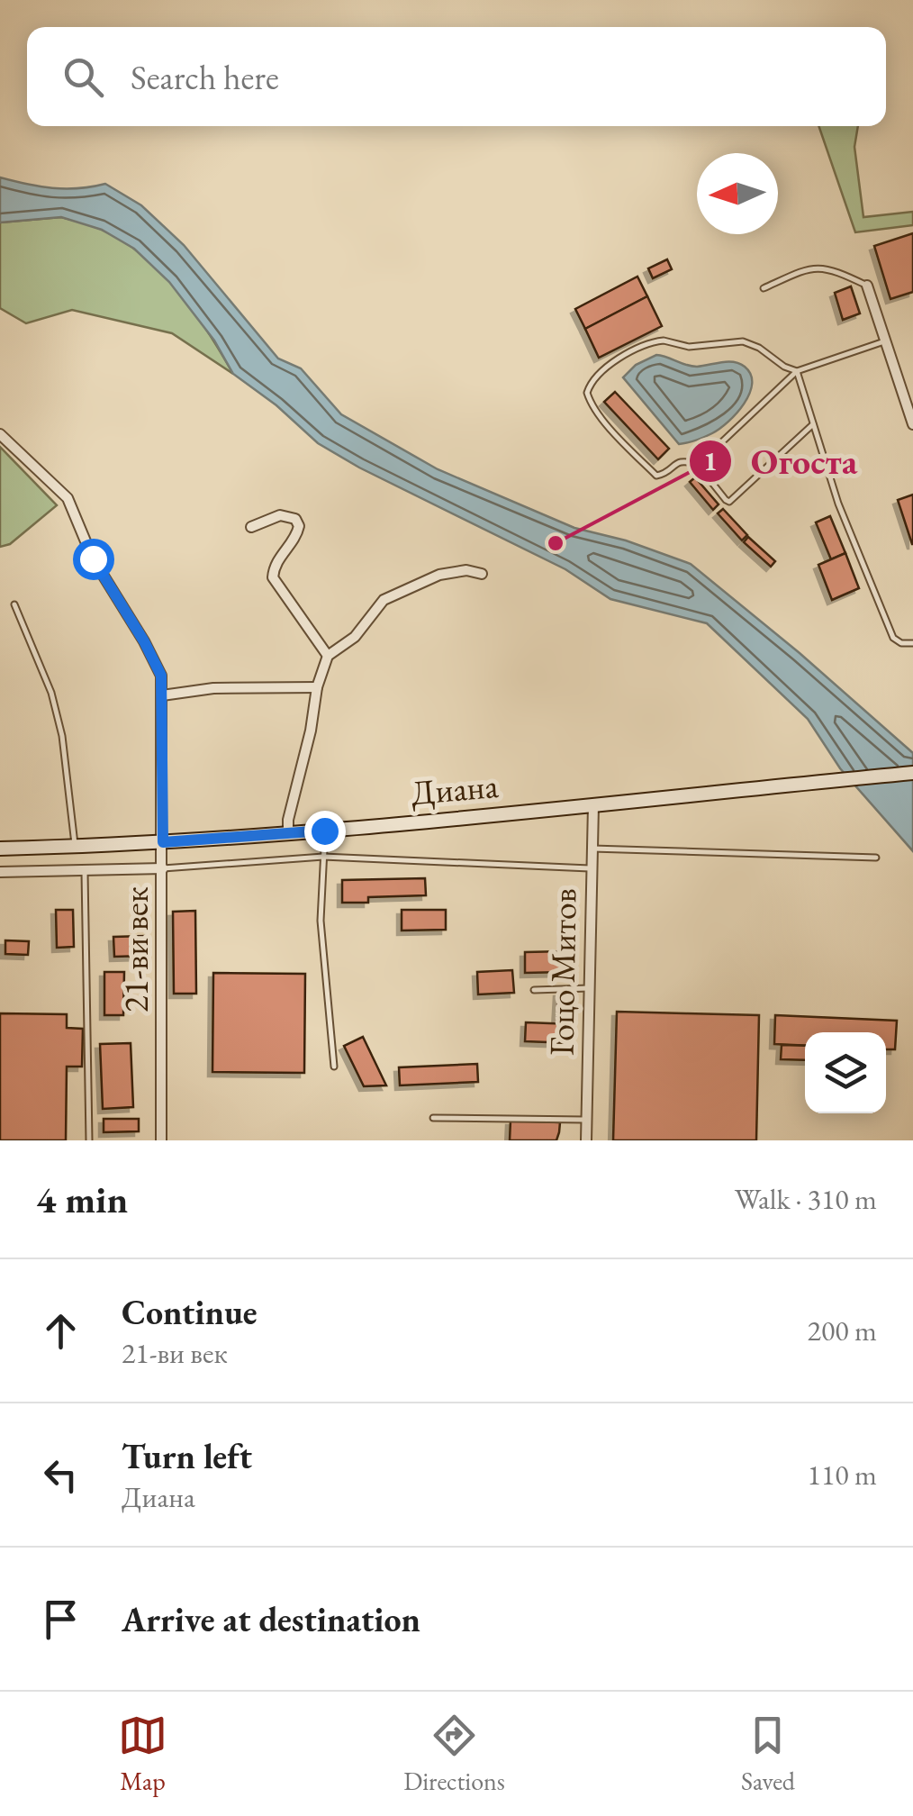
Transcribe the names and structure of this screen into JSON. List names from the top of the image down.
{
  "streets": {
    "main road": ["Диана"],
    "street": ["21-ви век", "Гоцо Митов"]
  },
  "crossings": [
    ["Диана", "21-ви век"],
    ["Диана", "Гоцо Митов"]
  ],
  "places": ["Огоста"],
  "north": "left",
  "page": {
    "search": "Search here",
    "heading": ["4 min", "Walk · 310 m"],
    "list": [
      ["Continue", "21-ви век", "200 m"],
      ["Turn left", "Диана", "110 m"],
      "Arrive at destination"
    ],
    "nav": ["Map", "Directions", "Saved"]
  }
}
